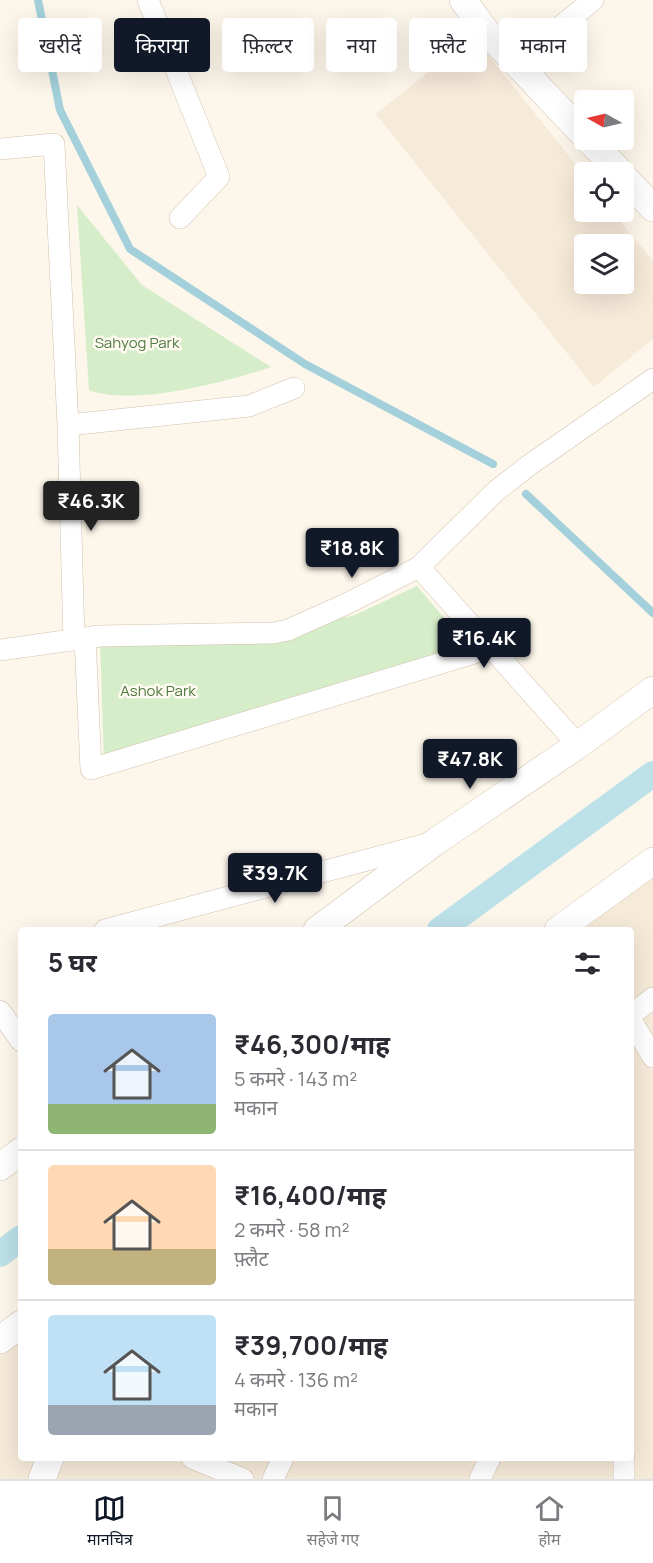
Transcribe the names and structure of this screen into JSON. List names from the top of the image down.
{
  "parks": ["Sahyog Park", "Ashok Park"],
  "north": "left",
  "page": {
    "chip": [
      "खरीदें",
      "किराया",
      "फ़िल्टर",
      "नया",
      "फ़्लैट",
      "मकान"
    ],
    "price": [
      "₹46.3K",
      "₹18.8K",
      "₹16.4K",
      "₹47.8K",
      "₹39.7K"
    ],
    "heading": "5 घर",
    "list": [
      {
        "name": "₹46,300/माह",
        "note": "5 कमरे · 143 m² · मकान"
      },
      {
        "name": "₹16,400/माह",
        "note": "2 कमरे · 58 m² · फ़्लैट"
      },
      {
        "name": "₹39,700/माह",
        "note": "4 कमरे · 136 m² · मकान"
      }
    ],
    "tabs": ["मानचित्र", "सहेजे गए", "होम"]
  }
}
